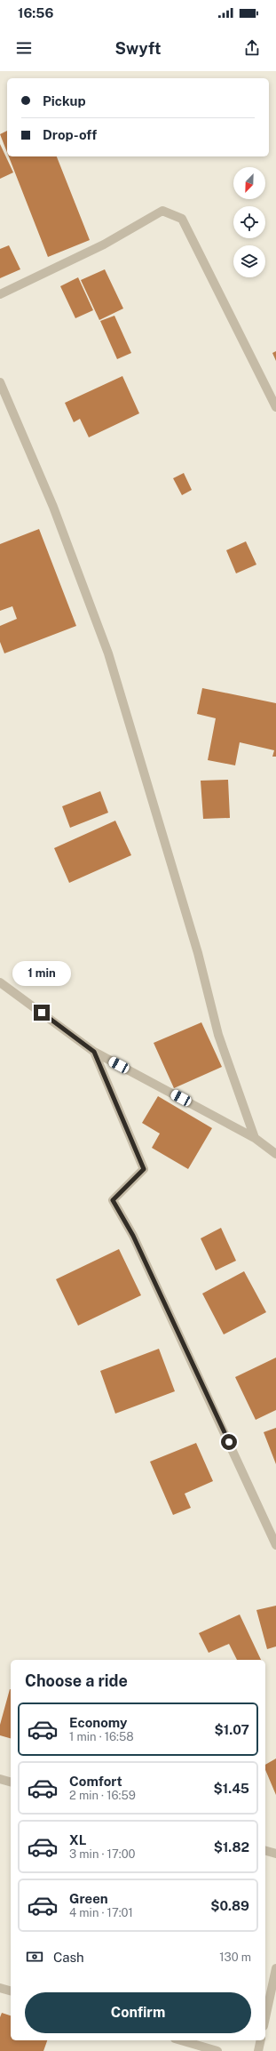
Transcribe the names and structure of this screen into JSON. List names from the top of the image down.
{
  "north": "bottom left",
  "page": {
    "status": "16:56",
    "header": "Swyft",
    "banner": ["Pickup", "Drop-off"],
    "bubble": "1 min",
    "heading": "Choose a ride",
    "list": [
      {
        "name": "Economy",
        "note": "1 min · 16:58",
        "value": "$1.07"
      },
      {
        "name": "Comfort",
        "note": "2 min · 16:59",
        "value": "$1.45"
      },
      {
        "name": "XL",
        "note": "3 min · 17:00",
        "value": "$1.82"
      },
      {
        "name": "Green",
        "note": "4 min · 17:01",
        "value": "$0.89"
      }
    ],
    "pay": ["Cash", "130 m"],
    "buttons": "Confirm"
  }
}
